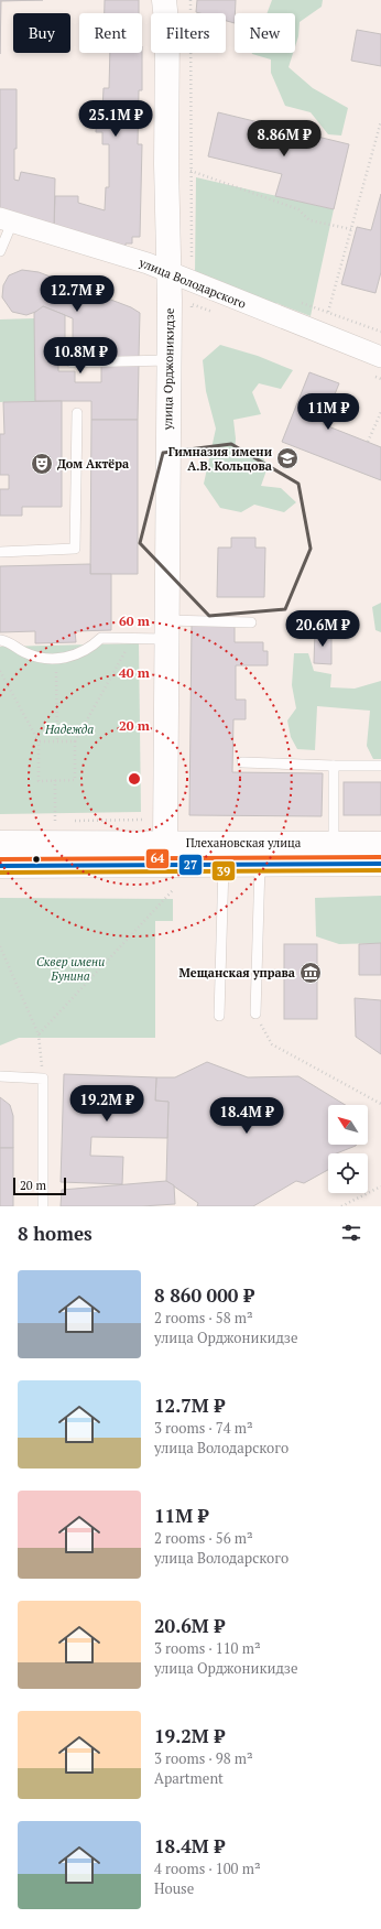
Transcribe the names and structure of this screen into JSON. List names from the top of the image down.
{
  "streets": {
    "street": ["улица Володарского", "улица Орджоникидзе", "Плехановская улица"]
  },
  "crossings": [
    ["улица Володарского", "улица Орджоникидзе"],
    ["улица Орджоникидзе", "Плехановская улица"]
  ],
  "parks": ["Надежда", "Cквер имени Бунина"],
  "places": {
    "school or university": ["Гимназия имени А.В. Кольцова"],
    "theatre": ["Дом Актёра"],
    "museum": ["Мещанская управа"]
  },
  "lines": ["transit line 64", "transit line 27", "transit line 39"],
  "scale_bar": "20 m",
  "north": "top left",
  "page": {
    "chip": [
      "Buy",
      "Rent",
      "Filters",
      "New"
    ],
    "price": [
      "25.1M ₽",
      "8.86M ₽",
      "12.7M ₽",
      "10.8M ₽",
      "11M ₽",
      "20.6M ₽",
      "19.2M ₽",
      "18.4M ₽"
    ],
    "scale": "20 m",
    "heading": "8 homes",
    "list": [
      {
        "name": "8 860 000 ₽",
        "note": "2 rooms · 58 m² · улица Орджоникидзе"
      },
      {
        "name": "12.7M ₽",
        "note": "3 rooms · 74 m² · улица Володарского"
      },
      {
        "name": "11M ₽",
        "note": "2 rooms · 56 m² · улица Володарского"
      },
      {
        "name": "20.6M ₽",
        "note": "3 rooms · 110 m² · улица Орджоникидзе"
      },
      {
        "name": "19.2M ₽",
        "note": "3 rooms · 98 m² · Apartment"
      },
      {
        "name": "18.4M ₽",
        "note": "4 rooms · 100 m² · House"
      }
    ]
  },
  "rings": ["60 m", "40 m", "20 m"]
}
